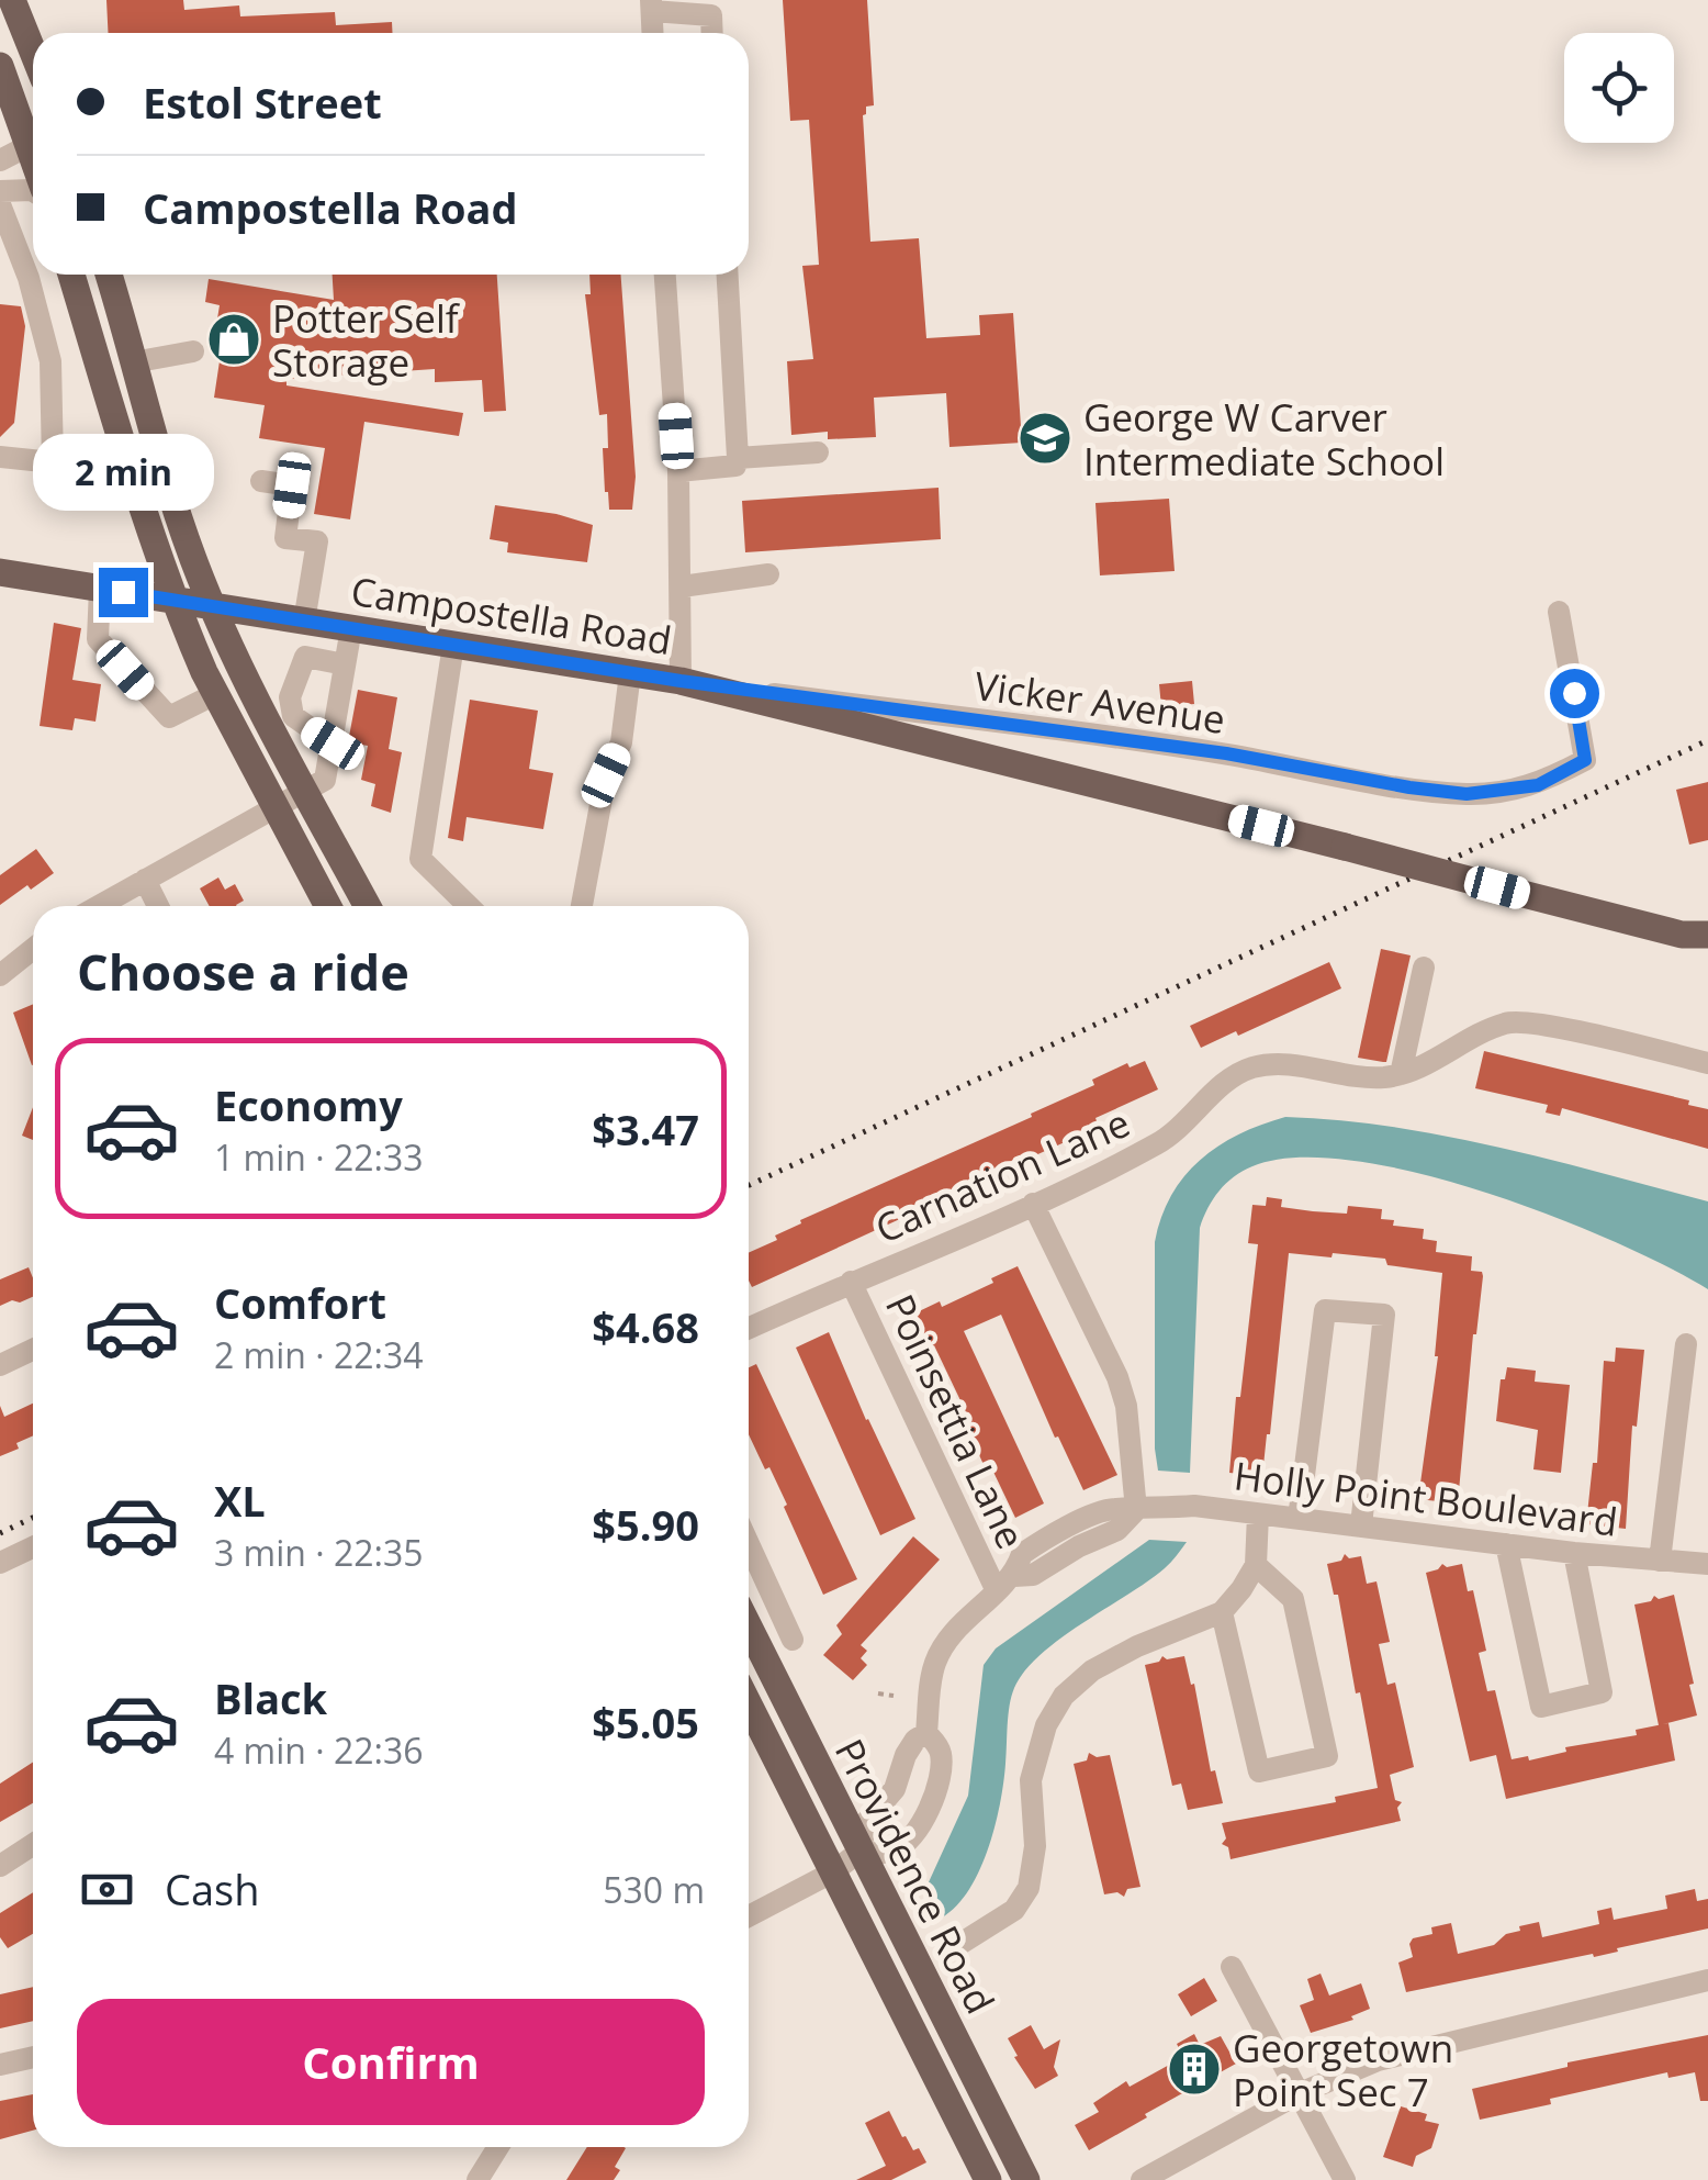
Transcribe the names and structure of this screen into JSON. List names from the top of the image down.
{
  "streets": {
    "main road": ["Campostella Road", "Providence Road"],
    "street": [
      "Vicker Avenue",
      "Carnation Lane",
      "Poinsettia Lane",
      "Holly Point Boulevard"
    ]
  },
  "crossings": [
    ["Campostella Road", "Vicker Avenue"],
    ["Carnation Lane", "Poinsettia Lane"]
  ],
  "places": {
    "shop": ["Potter Self Storage"],
    "school or university": ["George W Carver Intermediate School"],
    "building": ["Georgetown Point Sec 7"]
  },
  "page": {
    "banner": ["Estol Street", "Campostella Road"],
    "bubble": "2 min",
    "heading": "Choose a ride",
    "list": [
      {
        "name": "Economy",
        "note": "1 min · 22:33",
        "value": "$3.47"
      },
      {
        "name": "Comfort",
        "note": "2 min · 22:34",
        "value": "$4.68"
      },
      {
        "name": "XL",
        "note": "3 min · 22:35",
        "value": "$5.90"
      },
      {
        "name": "Black",
        "note": "4 min · 22:36",
        "value": "$5.05"
      }
    ],
    "pay": ["Cash", "530 m"],
    "buttons": "Confirm"
  }
}
